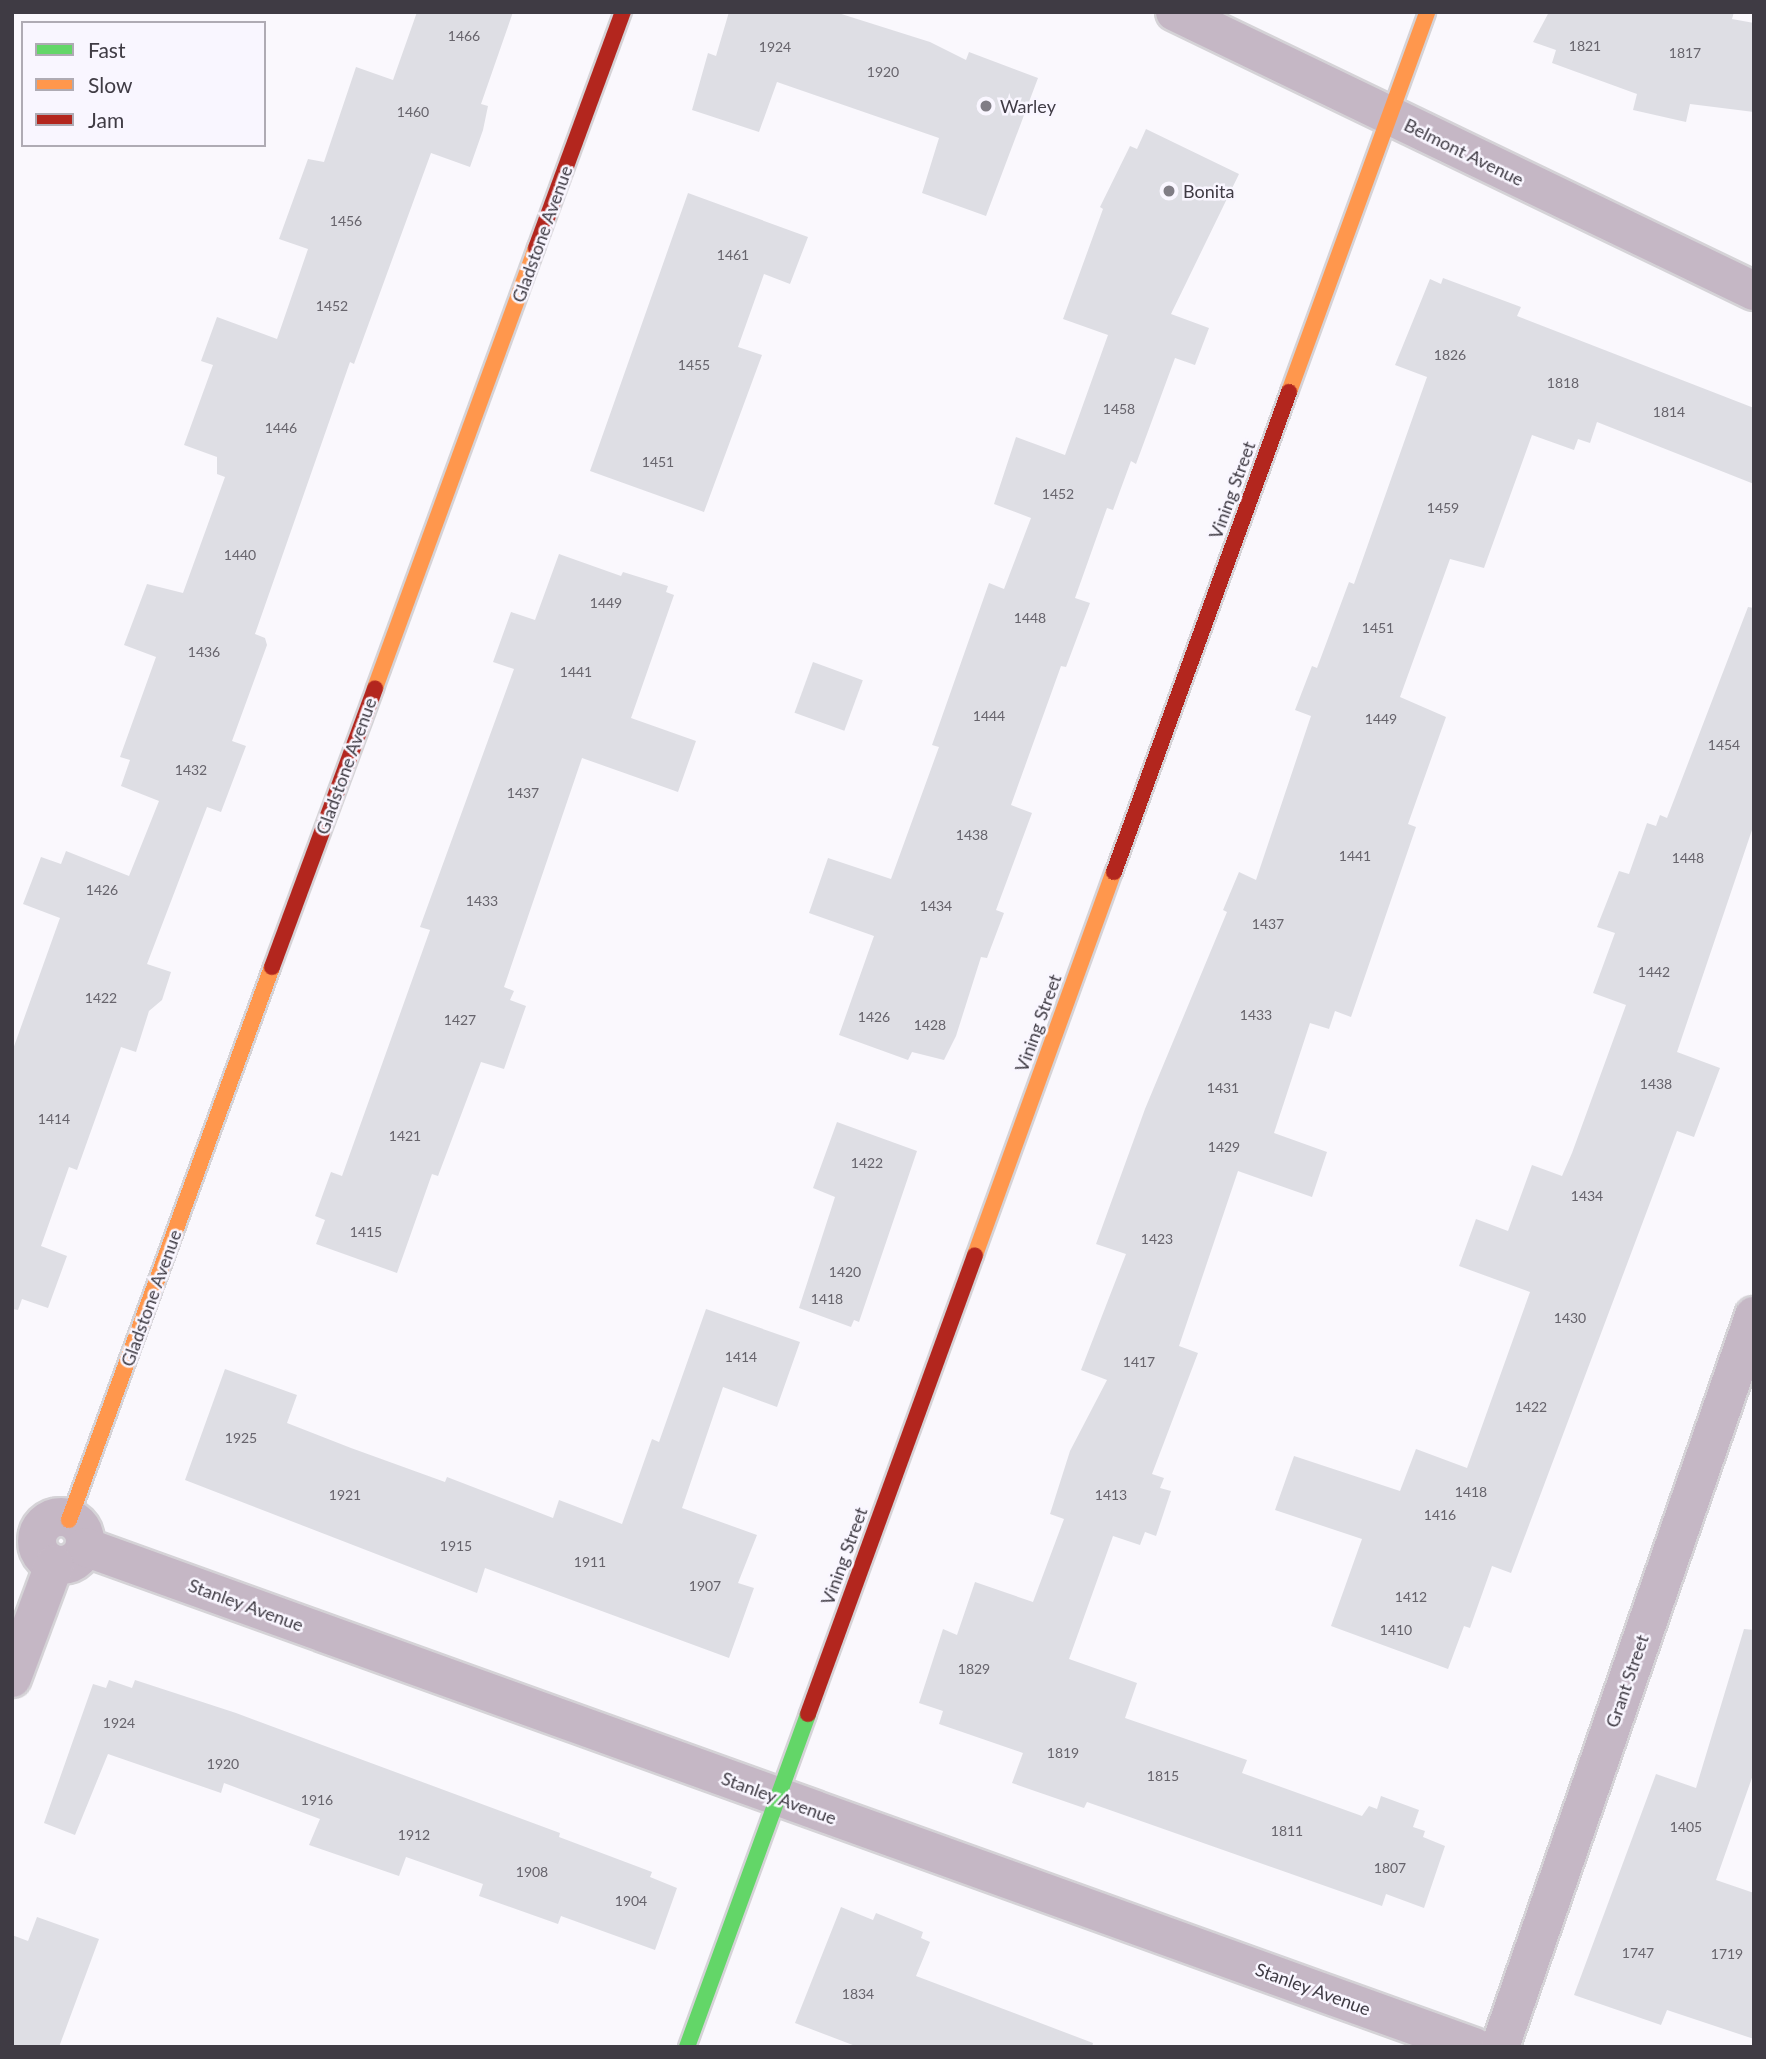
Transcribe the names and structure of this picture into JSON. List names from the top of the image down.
{
  "streets": {
    "street": [
      "Belmont Avenue",
      "Gladstone Avenue",
      "Vining Street",
      "Stanley Avenue",
      "Grant Street"
    ]
  },
  "crossings": [
    ["Belmont Avenue", "Vining Street"],
    ["Gladstone Avenue", "Stanley Avenue"],
    ["Vining Street", "Stanley Avenue"]
  ],
  "places": ["Warley", "Bonita"],
  "house_numbers": [
    "1466",
    "1821",
    "1924",
    "1817",
    "1920",
    "1460",
    "1456",
    "1461",
    "1452",
    "1826",
    "1455",
    "1818",
    "1458",
    "1814",
    "1446",
    "1451",
    "1452",
    "1459",
    "1440",
    "1449",
    "1448",
    "1451",
    "1436",
    "1441",
    "1444",
    "1449",
    "1454",
    "1432",
    "1437",
    "1438",
    "1441",
    "1448",
    "1426",
    "1433",
    "1434",
    "1437",
    "1442",
    "1422",
    "1433",
    "1426",
    "1427",
    "1428",
    "1438",
    "1431",
    "1414",
    "1421",
    "1429",
    "1422",
    "1434",
    "1415",
    "1423",
    "1420",
    "1418",
    "1430",
    "1414",
    "1417",
    "1422",
    "1925",
    "1418",
    "1921",
    "1413",
    "1416",
    "1915",
    "1911",
    "1907",
    "1412",
    "1410",
    "1829",
    "1924",
    "1819",
    "1920",
    "1815",
    "1916",
    "1405",
    "1811",
    "1912",
    "1807",
    "1908",
    "1904",
    "1747",
    "1719",
    "1834"
  ],
  "legend": ["Fast", "Slow", "Jam"]
}
